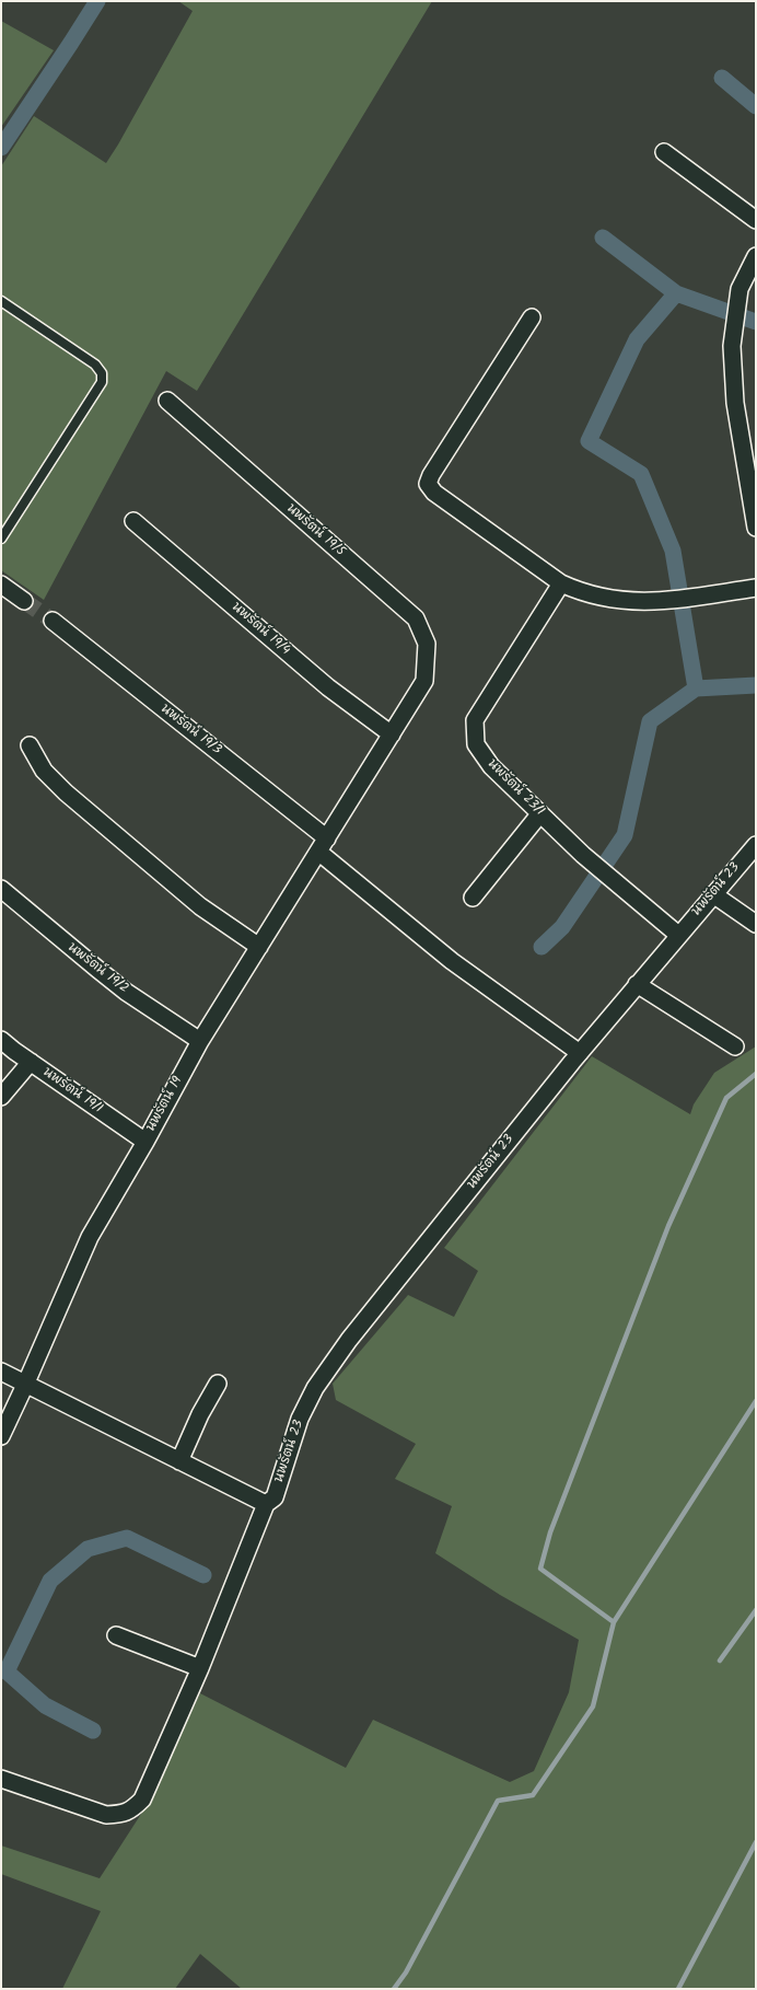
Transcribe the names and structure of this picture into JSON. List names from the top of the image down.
{
  "streets": {
    "street": [
      "นพรัตน์ 19/5",
      "นพรัตน์ 19/4",
      "นพรัตน์ 19/3",
      "นพรัตน์ 23/1",
      "นพรัตน์ 23",
      "นพรัตน์ 19/2",
      "นพรัตน์ 19/1",
      "นพรัตน์ 19"
    ]
  },
  "crossings": [
    ["นพรัตน์ 19/5", "นพรัตน์ 19"],
    ["นพรัตน์ 19/4", "นพรัตน์ 19"],
    ["นพรัตน์ 19/3", "นพรัตน์ 23"],
    ["นพรัตน์ 19/3", "นพรัตน์ 19"],
    ["นพรัตน์ 23/1", "นพรัตน์ 23"],
    ["นพรัตน์ 19/2", "นพรัตน์ 19"],
    ["นพรัตน์ 19/1", "นพรัตน์ 19"]
  ]
}
